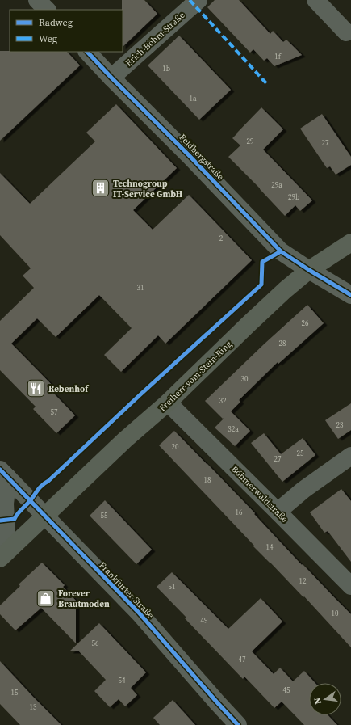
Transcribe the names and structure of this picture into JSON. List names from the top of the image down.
{
  "streets": {
    "main road": ["Freiherr-vom-Stein-Ring"],
    "street": [
      "Erich-Böhm-Straße",
      "Feldbergstraße",
      "Böhmerwaldstraße",
      "Frankfurter Straße"
    ]
  },
  "crossings": [
    ["Erich-Böhm-Straße", "Feldbergstraße"],
    ["Feldbergstraße", "Freiherr-vom-Stein-Ring"],
    ["Freiherr-vom-Stein-Ring", "Böhmerwaldstraße"],
    ["Freiherr-vom-Stein-Ring", "Frankfurter Straße"]
  ],
  "places": {
    "building": ["Technogroup IT-Service GmbH"],
    "restaurant": ["Rebenhof"],
    "shop": ["Forever Brautmoden"]
  },
  "house_numbers": [
    "1f",
    "1b",
    "1a",
    "29",
    "27",
    "29a",
    "29b",
    "2",
    "31",
    "26",
    "28",
    "30",
    "32",
    "57",
    "23",
    "32a",
    "20",
    "25",
    "27",
    "18",
    "16",
    "55",
    "14",
    "12",
    "51",
    "10",
    "49",
    "56",
    "47",
    "54",
    "45",
    "15",
    "13"
  ],
  "legend": ["Radweg", "Weg"],
  "north": "left"
}
